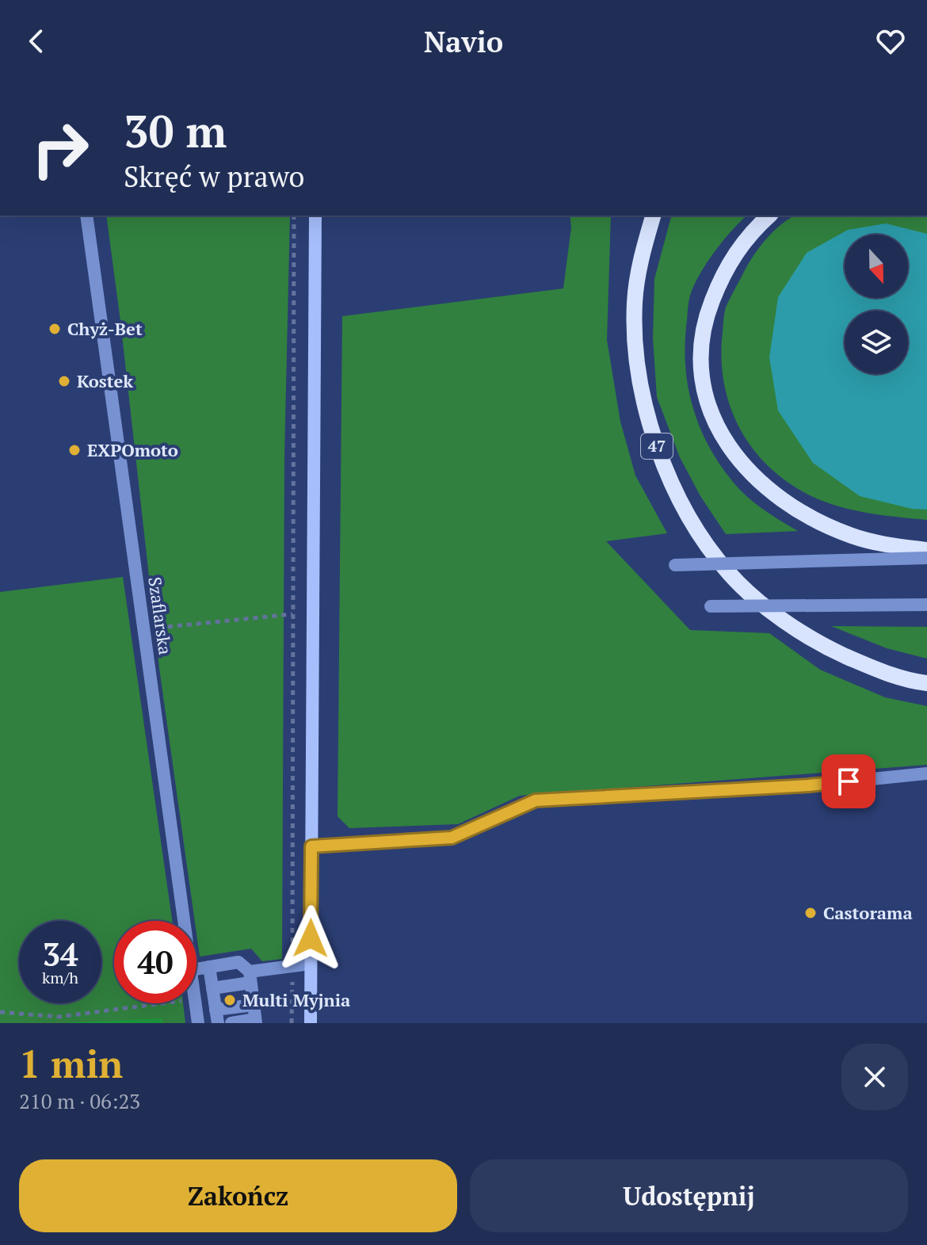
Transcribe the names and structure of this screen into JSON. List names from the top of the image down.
{
  "streets": {
    "main road": ["47"],
    "street": ["Szaflarska"]
  },
  "places": [
    "Chyż-Bet",
    "Kostek",
    "EXPOmoto",
    "Castorama",
    "Multi Myjnia"
  ],
  "north": "bottom",
  "page": {
    "header": "Navio",
    "turn": ["30 m", "Skręć w prawo"],
    "speed": "34 km/h",
    "limit": "40",
    "heading": ["1 min", "210 m · 06:23"],
    "buttons": ["Zakończ", "Udostępnij"]
  }
}
